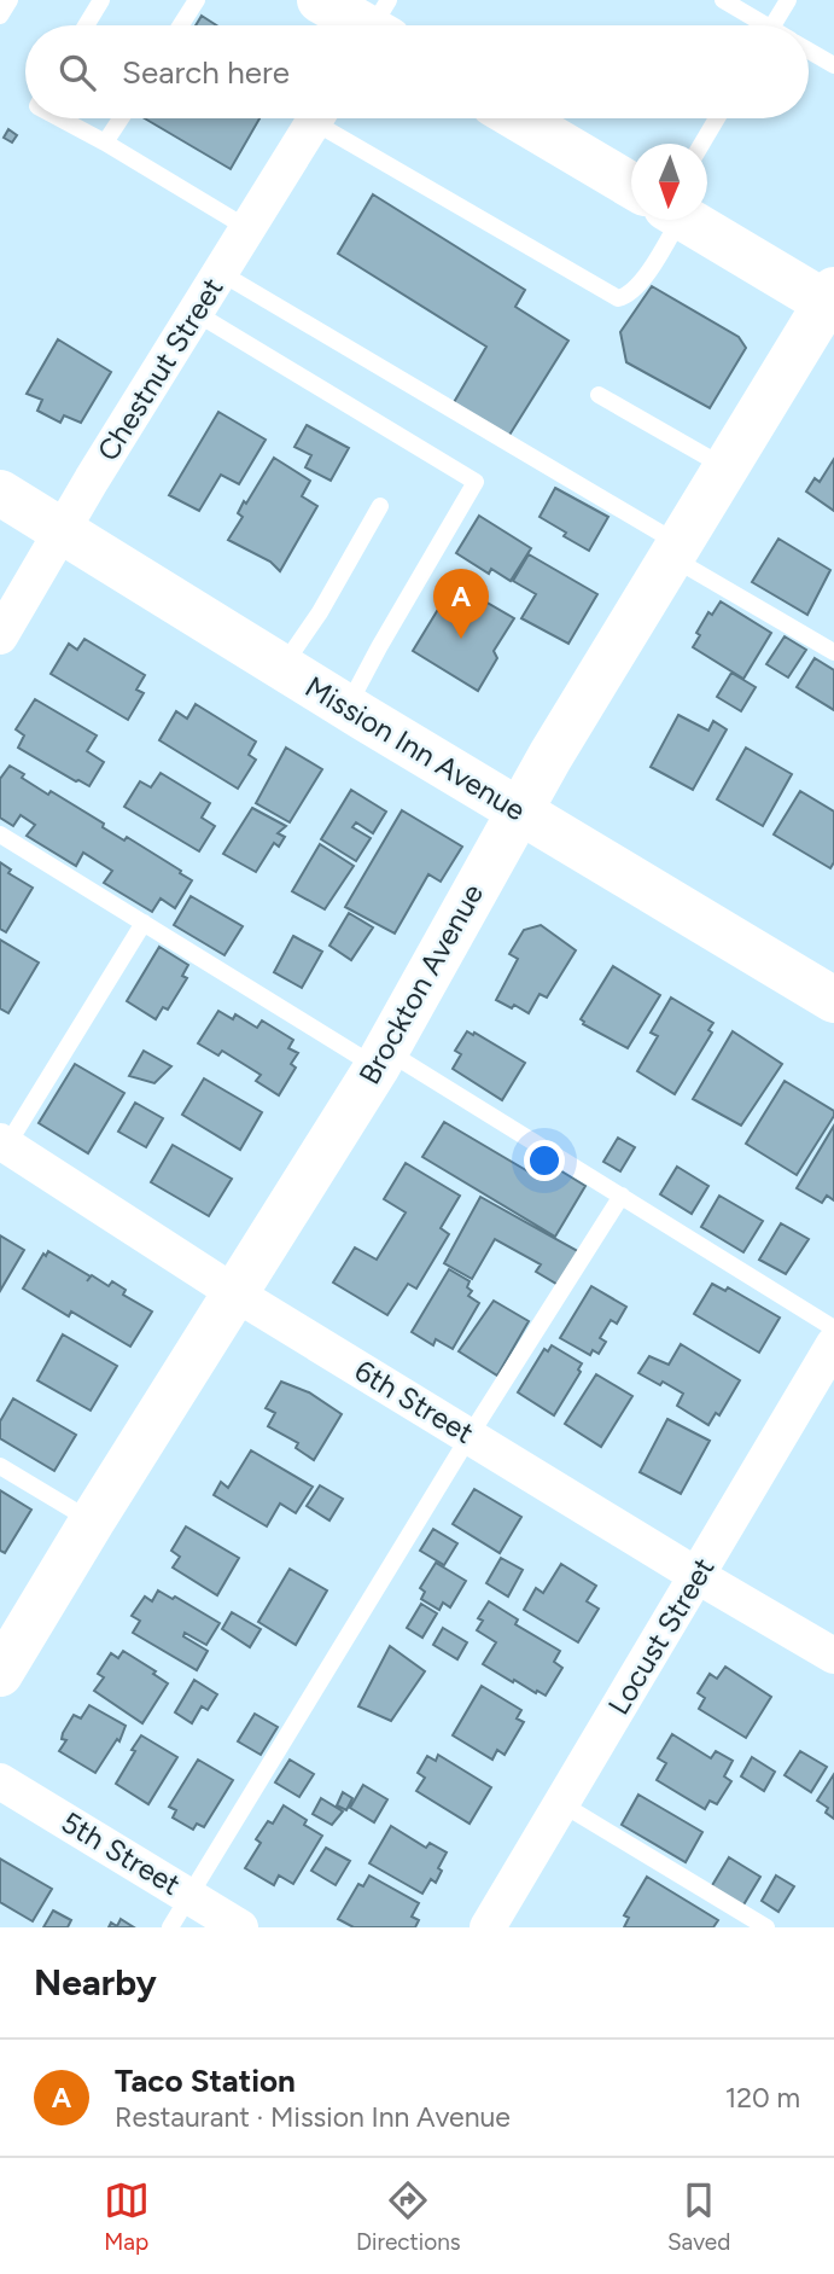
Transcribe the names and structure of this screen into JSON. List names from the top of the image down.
{
  "streets": {
    "main road": ["Mission Inn Avenue", "Brockton Avenue"],
    "street": [
      "Chestnut Street",
      "6th Street",
      "Locust Street",
      "5th Street"
    ]
  },
  "crossings": [
    ["Chestnut Street", "Mission Inn Avenue"],
    ["Mission Inn Avenue", "Brockton Avenue"],
    ["Brockton Avenue", "6th Street"],
    ["6th Street", "Locust Street"]
  ],
  "north": "bottom",
  "page": {
    "search": "Search here",
    "pins": "A",
    "heading": "Nearby",
    "list": [
      {
        "mark": "A",
        "name": "Taco Station",
        "note": "Restaurant · Mission Inn Avenue",
        "value": "120 m"
      }
    ],
    "nav": ["Map", "Directions", "Saved"]
  }
}
